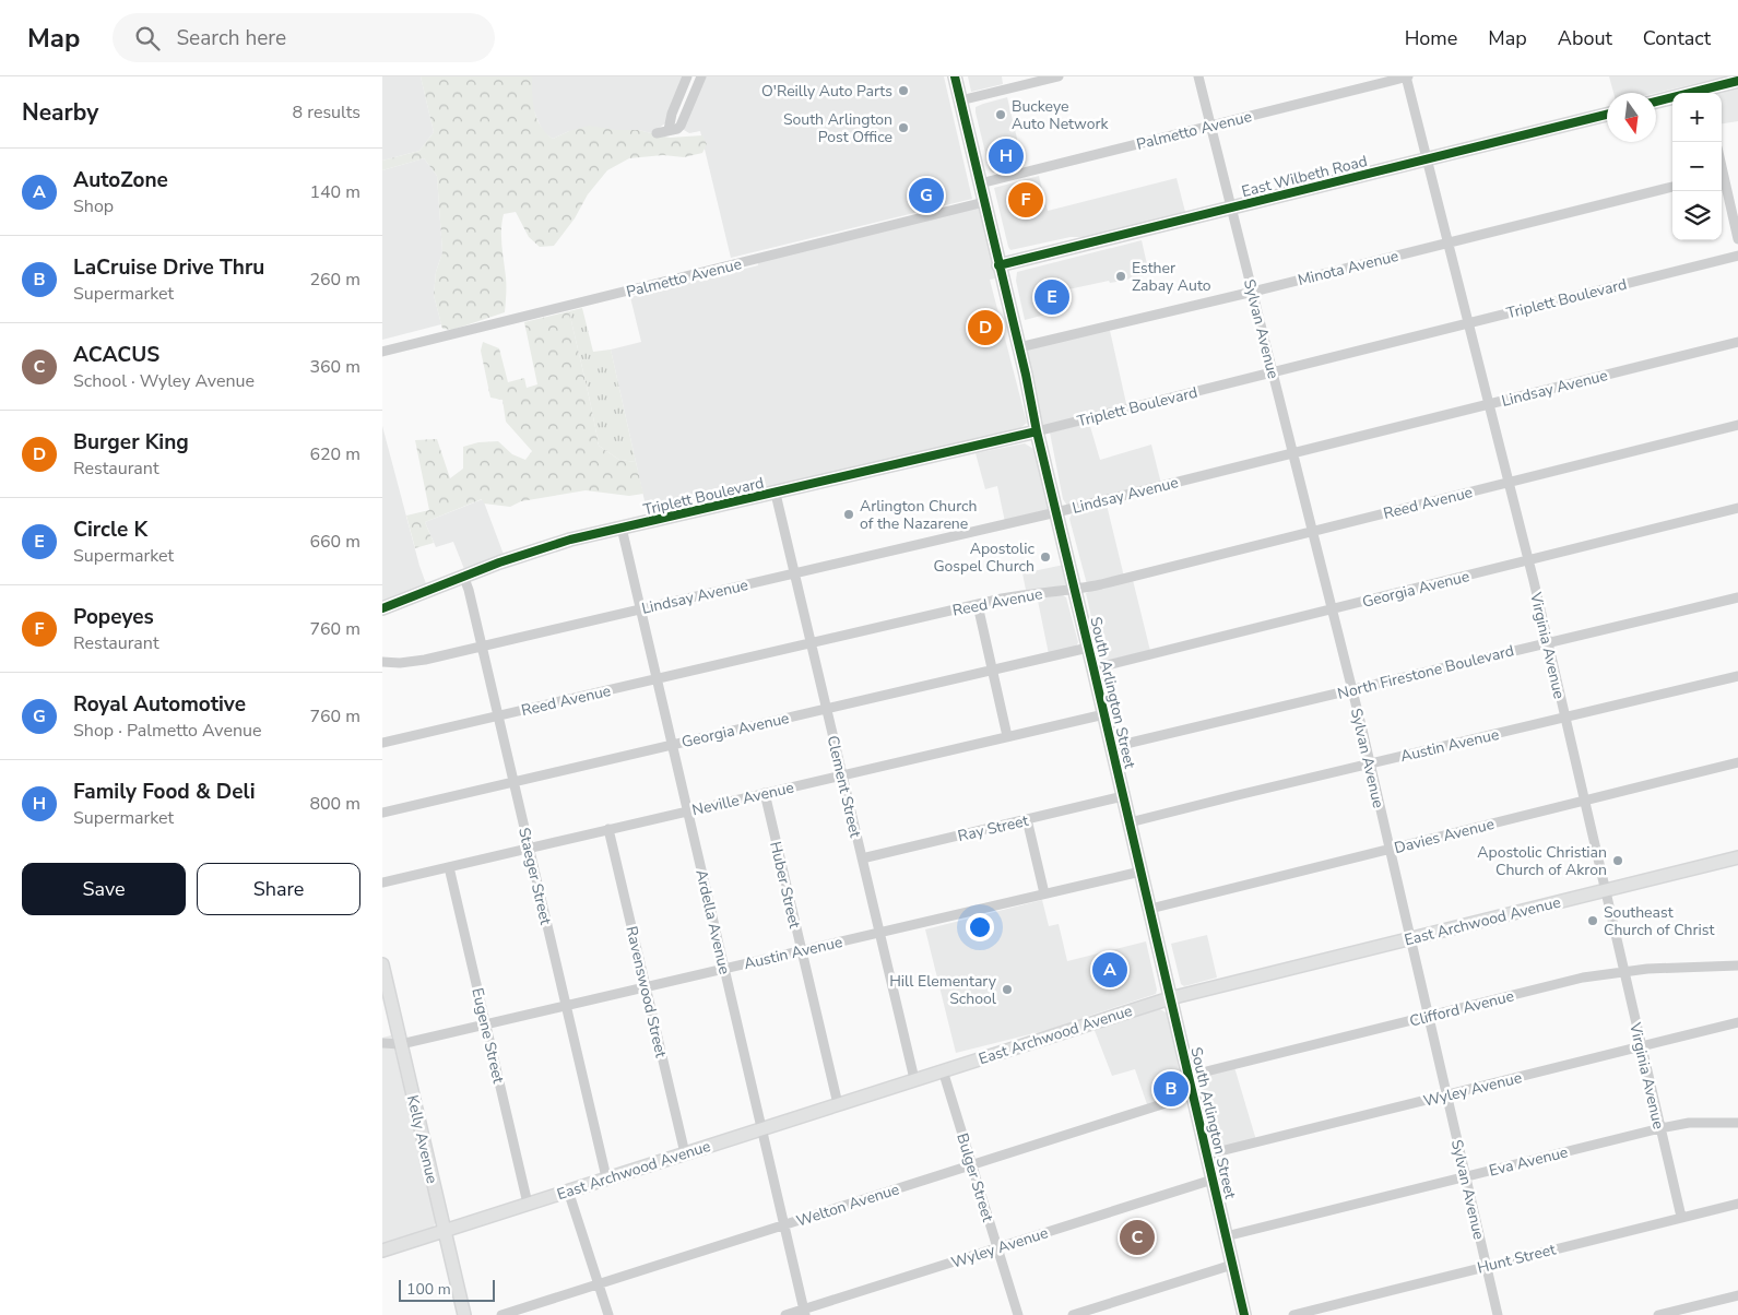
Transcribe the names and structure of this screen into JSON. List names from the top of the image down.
{
  "streets": {
    "main road": [
      "East Wilbeth Road",
      "Triplett Boulevard",
      "South Arlington Street",
      "East Archwood Avenue",
      "Kelly Avenue"
    ],
    "street": [
      "Palmetto Avenue",
      "Minota Avenue",
      "Sylvan Avenue",
      "Lindsay Avenue",
      "Reed Avenue",
      "Georgia Avenue",
      "Virginia Avenue",
      "North Firestone Boulevard",
      "Austin Avenue",
      "Clement Street",
      "Neville Avenue",
      "Ray Street",
      "Davies Avenue",
      "Staeger Street",
      "Huber Street",
      "Ardella Avenue",
      "Ravenswood Street",
      "Clifford Avenue",
      "Eugene Street",
      "Wyley Avenue",
      "Eva Avenue",
      "Bulger Street",
      "Welton Avenue",
      "Hunt Street"
    ]
  },
  "crossings": [
    ["Palmetto Avenue", "Sylvan Avenue"],
    ["Palmetto Avenue", "Virginia Avenue"],
    ["Palmetto Avenue", "South Arlington Street"],
    ["East Wilbeth Road", "Sylvan Avenue"],
    ["East Wilbeth Road", "Virginia Avenue"],
    ["East Wilbeth Road", "South Arlington Street"],
    ["Minota Avenue", "Sylvan Avenue"],
    ["Minota Avenue", "Virginia Avenue"],
    ["Minota Avenue", "South Arlington Street"],
    ["Triplett Boulevard", "Sylvan Avenue"],
    ["Triplett Boulevard", "Virginia Avenue"],
    ["Triplett Boulevard", "South Arlington Street"],
    ["Triplett Boulevard", "Clement Street"],
    ["Triplett Boulevard", "Staeger Street"],
    ["Triplett Boulevard", "Ardella Avenue"],
    ["Sylvan Avenue", "Lindsay Avenue"],
    ["Sylvan Avenue", "Reed Avenue"],
    ["Sylvan Avenue", "Georgia Avenue"],
    ["Sylvan Avenue", "North Firestone Boulevard"],
    ["Sylvan Avenue", "Austin Avenue"],
    ["Sylvan Avenue", "Davies Avenue"],
    ["Sylvan Avenue", "East Archwood Avenue"],
    ["Sylvan Avenue", "Clifford Avenue"],
    ["Sylvan Avenue", "Wyley Avenue"],
    ["Sylvan Avenue", "Eva Avenue"],
    ["Sylvan Avenue", "Hunt Street"],
    ["Lindsay Avenue", "Virginia Avenue"],
    ["Lindsay Avenue", "South Arlington Street"],
    ["Lindsay Avenue", "Clement Street"],
    ["Lindsay Avenue", "Staeger Street"],
    ["Lindsay Avenue", "Ardella Avenue"],
    ["Reed Avenue", "Virginia Avenue"],
    ["Reed Avenue", "South Arlington Street"],
    ["Reed Avenue", "Clement Street"],
    ["Reed Avenue", "Staeger Street"],
    ["Reed Avenue", "Ardella Avenue"],
    ["Georgia Avenue", "Virginia Avenue"],
    ["Georgia Avenue", "South Arlington Street"],
    ["Georgia Avenue", "Clement Street"],
    ["Georgia Avenue", "Staeger Street"],
    ["Georgia Avenue", "Ardella Avenue"],
    ["Virginia Avenue", "North Firestone Boulevard"],
    ["Virginia Avenue", "Austin Avenue"],
    ["Virginia Avenue", "Davies Avenue"],
    ["Virginia Avenue", "East Archwood Avenue"],
    ["Virginia Avenue", "Clifford Avenue"],
    ["Virginia Avenue", "Wyley Avenue"],
    ["Virginia Avenue", "Eva Avenue"],
    ["Virginia Avenue", "Hunt Street"],
    ["North Firestone Boulevard", "South Arlington Street"],
    ["South Arlington Street", "Austin Avenue"],
    ["South Arlington Street", "Neville Avenue"],
    ["South Arlington Street", "Ray Street"],
    ["South Arlington Street", "Davies Avenue"],
    ["South Arlington Street", "East Archwood Avenue"],
    ["South Arlington Street", "Clifford Avenue"],
    ["South Arlington Street", "Wyley Avenue"],
    ["South Arlington Street", "Eva Avenue"],
    ["South Arlington Street", "Welton Avenue"],
    ["Austin Avenue", "Clement Street"],
    ["Austin Avenue", "Staeger Street"],
    ["Austin Avenue", "Huber Street"],
    ["Austin Avenue", "Ardella Avenue"],
    ["Austin Avenue", "Ravenswood Street"],
    ["Austin Avenue", "Eugene Street"],
    ["Austin Avenue", "Kelly Avenue"],
    ["Clement Street", "Neville Avenue"],
    ["Clement Street", "Ray Street"],
    ["Clement Street", "East Archwood Avenue"],
    ["Neville Avenue", "Staeger Street"],
    ["Neville Avenue", "Huber Street"],
    ["Neville Avenue", "Ardella Avenue"],
    ["Neville Avenue", "Ravenswood Street"],
    ["Neville Avenue", "Eugene Street"],
    ["Staeger Street", "East Archwood Avenue"],
    ["Huber Street", "East Archwood Avenue"],
    ["East Archwood Avenue", "Ardella Avenue"],
    ["East Archwood Avenue", "Ravenswood Street"],
    ["East Archwood Avenue", "Eugene Street"],
    ["East Archwood Avenue", "Kelly Avenue"],
    ["East Archwood Avenue", "Bulger Street"],
    ["Ardella Avenue", "Wyley Avenue"],
    ["Ardella Avenue", "Welton Avenue"],
    ["Wyley Avenue", "Bulger Street"],
    ["Bulger Street", "Welton Avenue"]
  ],
  "places": [
    "O'Reilly Auto Parts",
    "Buckeye Auto Network",
    "South Arlington Post Office",
    "Esther Zabay Auto",
    "Arlington Church of the Nazarene",
    "Apostolic Gospel Church",
    "Apostolic Christian Church of Akron",
    "Southeast Church of Christ",
    "Hill Elementary School"
  ],
  "scale_bar": "100 m",
  "north": "bottom",
  "page": {
    "header": "Map",
    "search": "Search here",
    "nav": [
      "Home",
      "Map",
      "About",
      "Contact"
    ],
    "heading": ["Nearby", "8 results"],
    "map_buttons": ["+", "−"],
    "pins": [
      "H",
      "G",
      "F",
      "E",
      "D",
      "A",
      "B",
      "C"
    ],
    "list": [
      {
        "mark": "A",
        "name": "AutoZone",
        "note": "Shop",
        "value": "140 m"
      },
      {
        "mark": "B",
        "name": "LaCruise Drive Thru",
        "note": "Supermarket",
        "value": "260 m"
      },
      {
        "mark": "C",
        "name": "ACACUS",
        "note": "School · Wyley Avenue",
        "value": "360 m"
      },
      {
        "mark": "D",
        "name": "Burger King",
        "note": "Restaurant",
        "value": "620 m"
      },
      {
        "mark": "E",
        "name": "Circle K",
        "note": "Supermarket",
        "value": "660 m"
      },
      {
        "mark": "F",
        "name": "Popeyes",
        "note": "Restaurant",
        "value": "760 m"
      },
      {
        "mark": "G",
        "name": "Royal Automotive",
        "note": "Shop · Palmetto Avenue",
        "value": "760 m"
      },
      {
        "mark": "H",
        "name": "Family Food & Deli",
        "note": "Supermarket",
        "value": "800 m"
      }
    ],
    "buttons": ["Save", "Share"],
    "scale": "100 m"
  }
}
